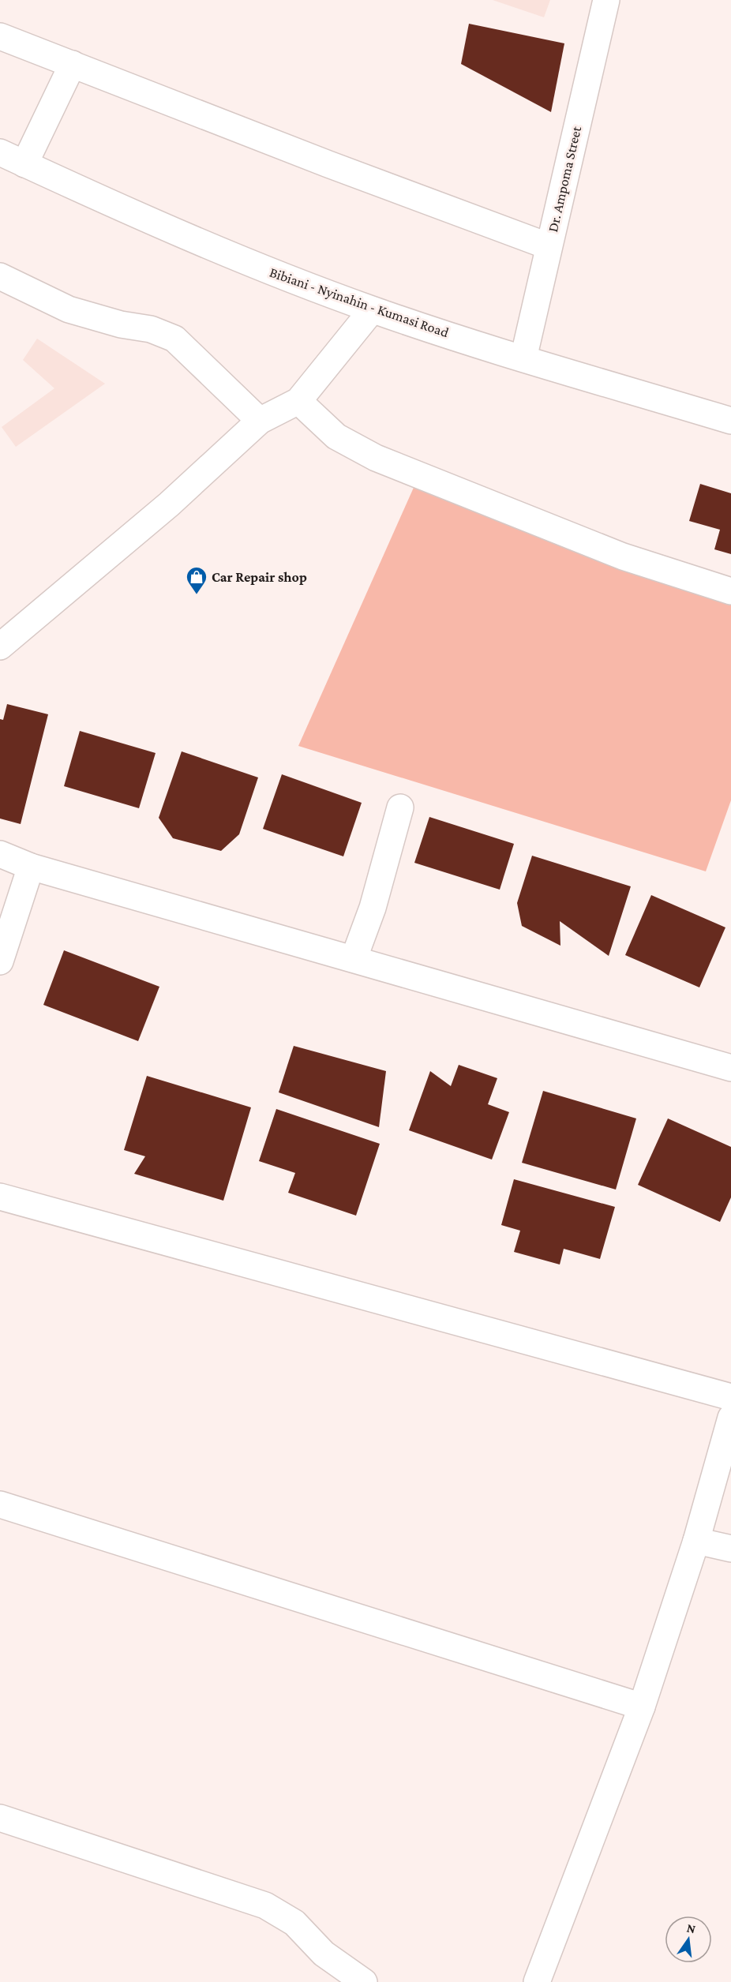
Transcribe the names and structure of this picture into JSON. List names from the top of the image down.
{
  "streets": {
    "street": ["Dr. Ampoma Street", "Bibiani - Nyinahin - Kumasi Road"]
  },
  "crossings": [
    ["Dr. Ampoma Street", "Bibiani - Nyinahin - Kumasi Road"]
  ],
  "places": {
    "shop": ["Car Repair shop"]
  },
  "north": "top"
}
